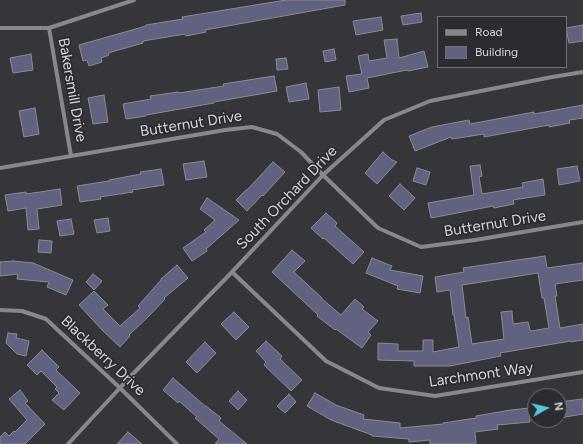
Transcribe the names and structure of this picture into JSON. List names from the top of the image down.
{
  "streets": {
    "street": [
      "Bakersmill Drive",
      "Butternut Drive",
      "South Orchard Drive",
      "Blackberry Drive",
      "Larchmont Way"
    ]
  },
  "crossings": [
    ["Bakersmill Drive", "Butternut Drive"],
    ["Butternut Drive", "South Orchard Drive"],
    ["South Orchard Drive", "Blackberry Drive"],
    ["South Orchard Drive", "Larchmont Way"]
  ],
  "legend": ["Road", "Building"],
  "north": "right"
}
